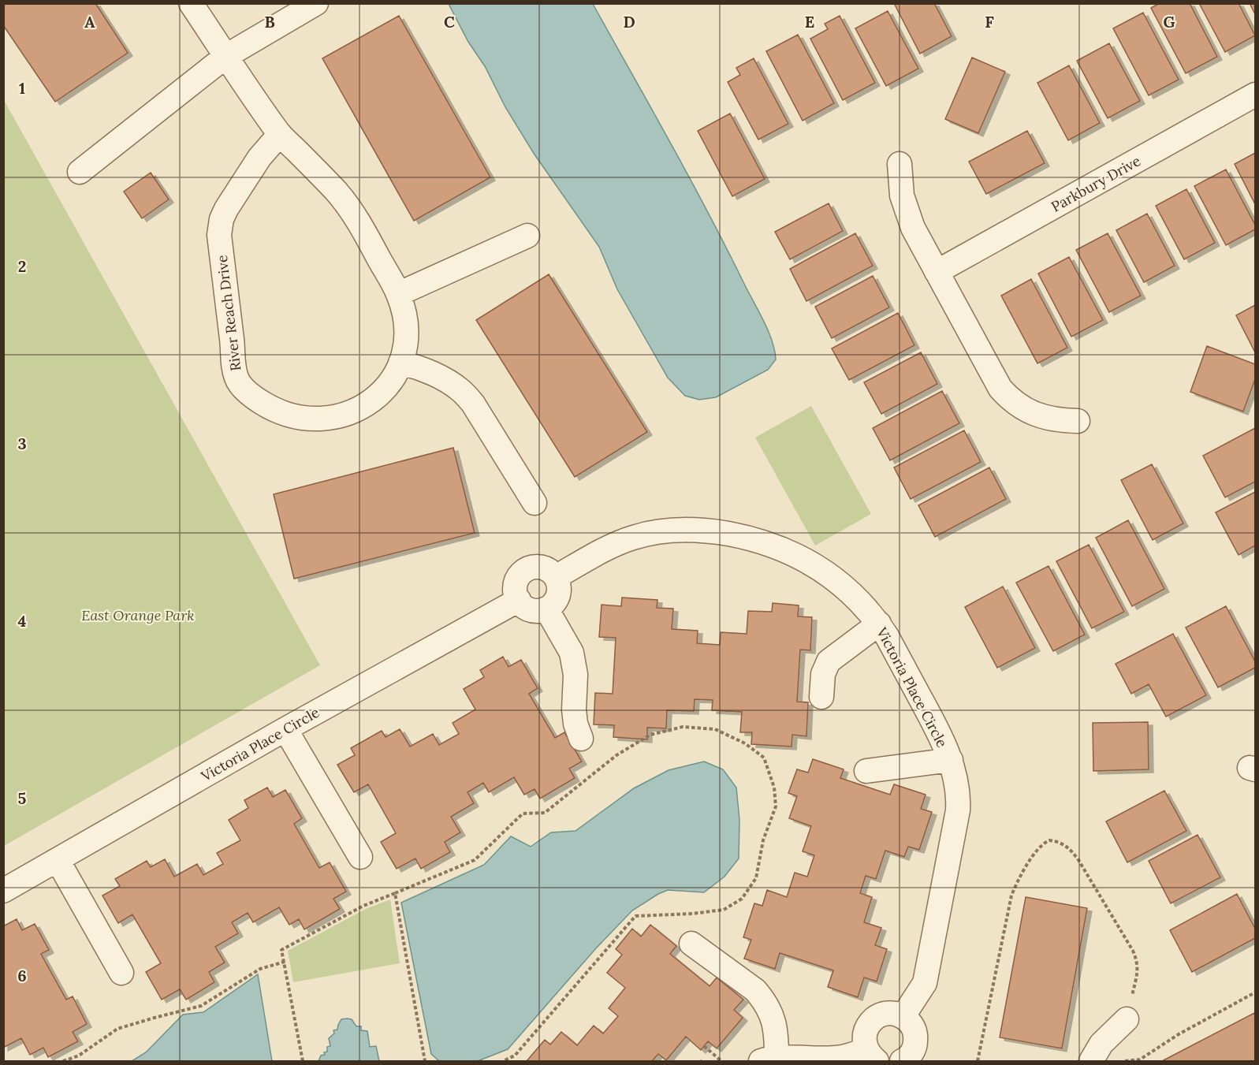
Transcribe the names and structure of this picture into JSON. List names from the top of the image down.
{
  "streets": {
    "street": ["Parkbury Drive", "River Reach Drive", "Victoria Place Circle"]
  },
  "parks": ["East Orange Park"],
  "grid": {
    "columns": [
      "A",
      "B",
      "C",
      "D",
      "E",
      "F",
      "G"
    ],
    "rows": [
      "1",
      "2",
      "3",
      "4",
      "5",
      "6"
    ]
  }
}
